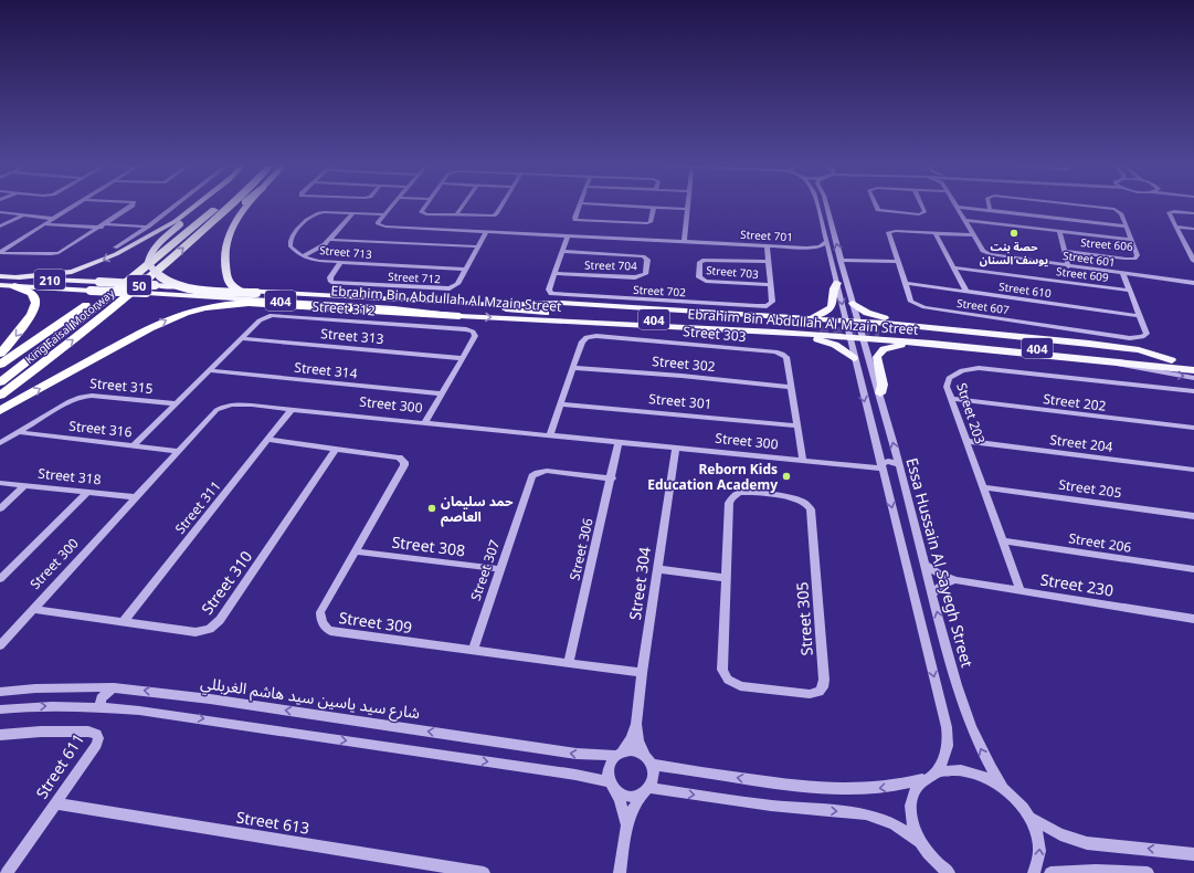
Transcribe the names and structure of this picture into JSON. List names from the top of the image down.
{
  "streets": {
    "highway": ["50", "King Faisal Motorway"],
    "main road": ["210", "Ebrahim Bin Abdullah Al Mzain Street", "404"],
    "street": [
      "Street 701",
      "Street 606",
      "Street 713",
      "Street 601",
      "Street 704",
      "Street 703",
      "Street 609",
      "Street 712",
      "Street 610",
      "Street 702",
      "Street 607",
      "Street 312",
      "Street 303",
      "Street 313",
      "Street 302",
      "Street 314",
      "Street 315",
      "Street 301",
      "Street 202",
      "Street 300",
      "Street 203",
      "Street 316",
      "Street 204",
      "Street 318",
      "Street 205",
      "Street 311",
      "Street 206",
      "Street 308",
      "Street 306",
      "Essa Hussain Al Sayegh Street",
      "Street 307",
      "Street 310",
      "Street 304",
      "Street 230",
      "Street 305",
      "Street 309",
      "شارع سيد ياسين سيد هاشم الغربللي",
      "Street 611",
      "Street 613"
    ]
  },
  "crossings": [
    ["Street 701", "Street 713"],
    ["Street 701", "Street 712"],
    ["Street 701", "Street 702"],
    ["Street 713", "Street 712"],
    ["Street 601", "Street 607"],
    ["Street 704", "Street 702"],
    ["Street 703", "Street 702"],
    ["Street 609", "Street 607"],
    ["210", "Ebrahim Bin Abdullah Al Mzain Street"],
    ["Street 610", "Street 607"],
    ["Ebrahim Bin Abdullah Al Mzain Street", "Essa Hussain Al Sayegh Street"],
    ["Street 312", "Street 313"],
    ["Street 312", "Street 314"],
    ["Street 312", "Street 315"],
    ["Street 312", "Street 300"],
    ["Street 312", "Street 316"],
    ["Street 303", "Street 302"],
    ["Street 303", "Street 301"],
    ["Street 303", "Street 300"],
    ["Street 315", "Street 316"],
    ["Street 202", "Street 203"],
    ["Street 300", "Street 316"],
    ["Street 300", "Street 318"],
    ["Street 300", "Street 311"],
    ["Street 300", "Street 306"],
    ["Street 300", "Essa Hussain Al Sayegh Street"],
    ["Street 300", "Street 310"],
    ["Street 300", "Street 304"],
    ["Street 203", "Street 204"],
    ["Street 203", "Street 205"],
    ["Street 203", "Street 206"],
    ["Street 203", "Street 230"],
    ["Street 311", "Street 310"],
    ["Street 311", "Street 309"],
    ["Street 308", "Street 307"],
    ["Street 308", "Street 309"],
    ["Street 306", "Street 307"],
    ["Street 306", "Street 309"],
    ["Essa Hussain Al Sayegh Street", "Street 230"],
    ["Street 307", "Street 309"],
    ["Street 310", "Street 309"],
    ["Street 304", "Street 309"],
    ["Street 304", "شارع سيد ياسين سيد هاشم الغربللي"],
    ["Street 611", "Street 613"]
  ],
  "places": ["حصة بنت يوسف السنان", "Reborn Kids Education Academy", "حمد سليمان العاصم"]
}
